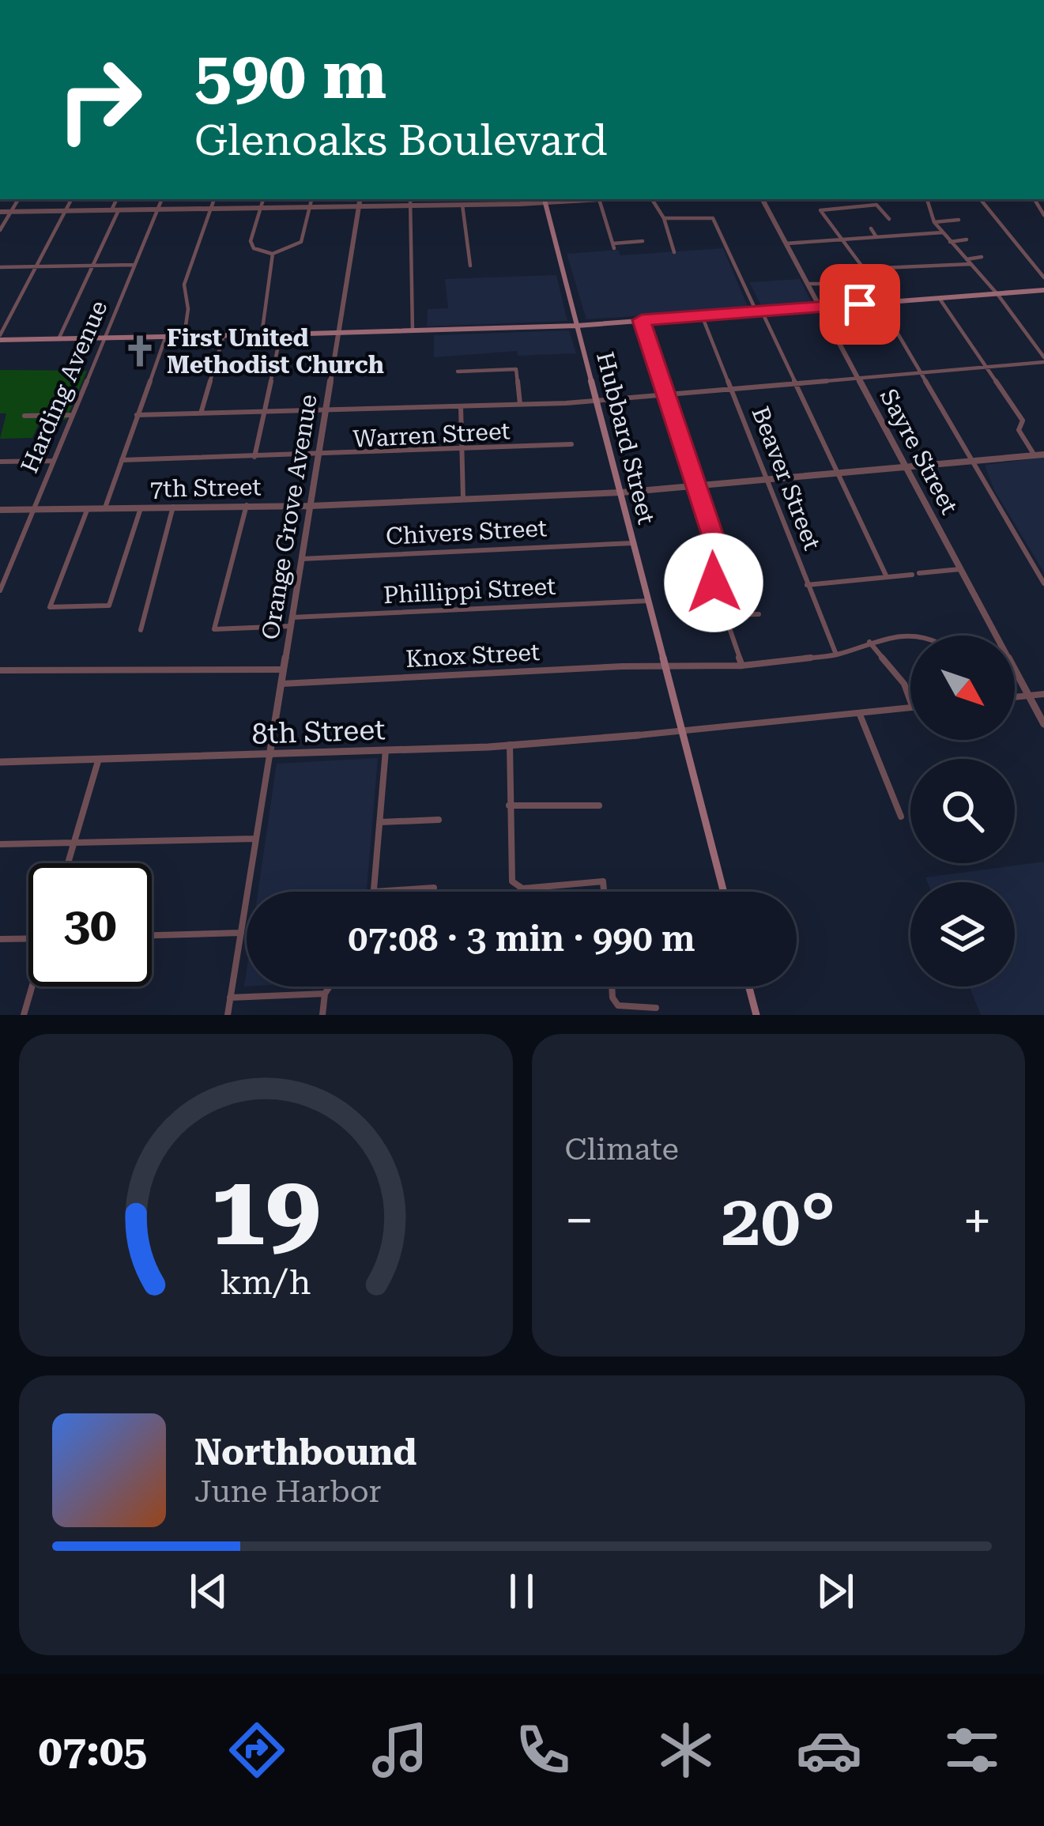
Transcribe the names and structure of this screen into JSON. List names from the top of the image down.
{
  "streets": {
    "main road": ["Hubbard Street"],
    "street": [
      "Harding Avenue",
      "Warren Street",
      "Sayre Street",
      "Beaver Street",
      "7th Street",
      "Orange Grove Avenue",
      "Chivers Street",
      "Phillippi Street",
      "Knox Street",
      "8th Street"
    ]
  },
  "crossings": [
    ["Harding Avenue", "7th Street"],
    ["Warren Street", "Orange Grove Avenue"],
    ["Hubbard Street", "7th Street"],
    ["Hubbard Street", "Chivers Street"],
    ["Hubbard Street", "Phillippi Street"],
    ["Hubbard Street", "Knox Street"],
    ["Sayre Street", "7th Street"],
    ["Beaver Street", "7th Street"],
    ["Beaver Street", "Knox Street"],
    ["7th Street", "Orange Grove Avenue"],
    ["Orange Grove Avenue", "Chivers Street"],
    ["Orange Grove Avenue", "Phillippi Street"],
    ["Orange Grove Avenue", "Knox Street"],
    ["Orange Grove Avenue", "8th Street"]
  ],
  "places": {
    "church": ["First United Methodist Church"]
  },
  "north": "bottom right",
  "page": {
    "turn": ["590 m", "Glenoaks Boulevard"],
    "limit": "30",
    "trip": "07:08 · 3 min · 990 m",
    "tile": "Climate",
    "heat": ["−", "20°", "+"],
    "song": ["Northbound", "June Harbor"],
    "tabs": "07:05",
    "gauge": ["19", "km/h"]
  }
}
